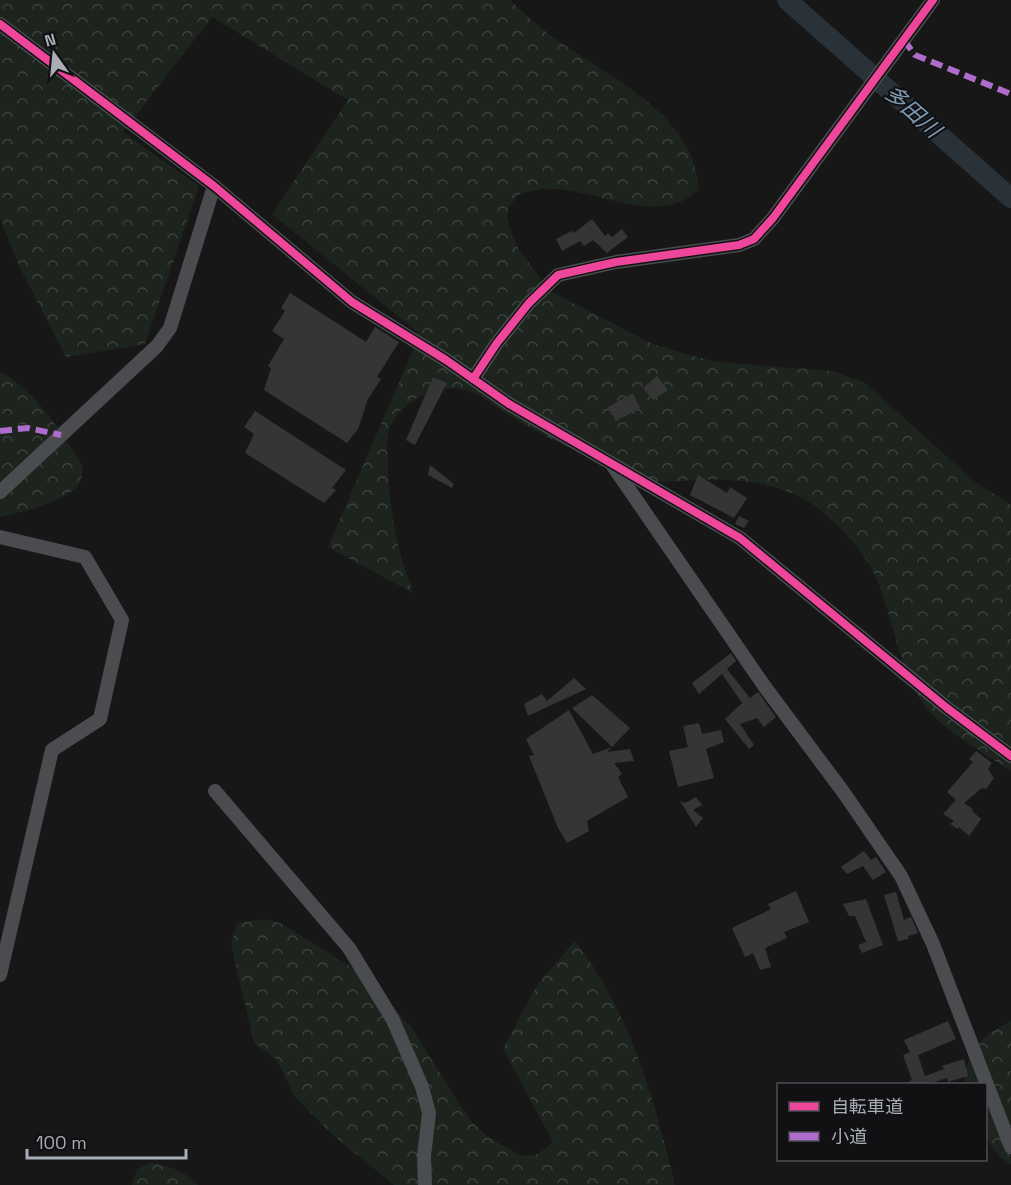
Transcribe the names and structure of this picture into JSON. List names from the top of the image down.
{
  "water": ["多田川"],
  "legend": ["自転車道", "小道"],
  "scale_bar": "100 m",
  "north": "top"
}
